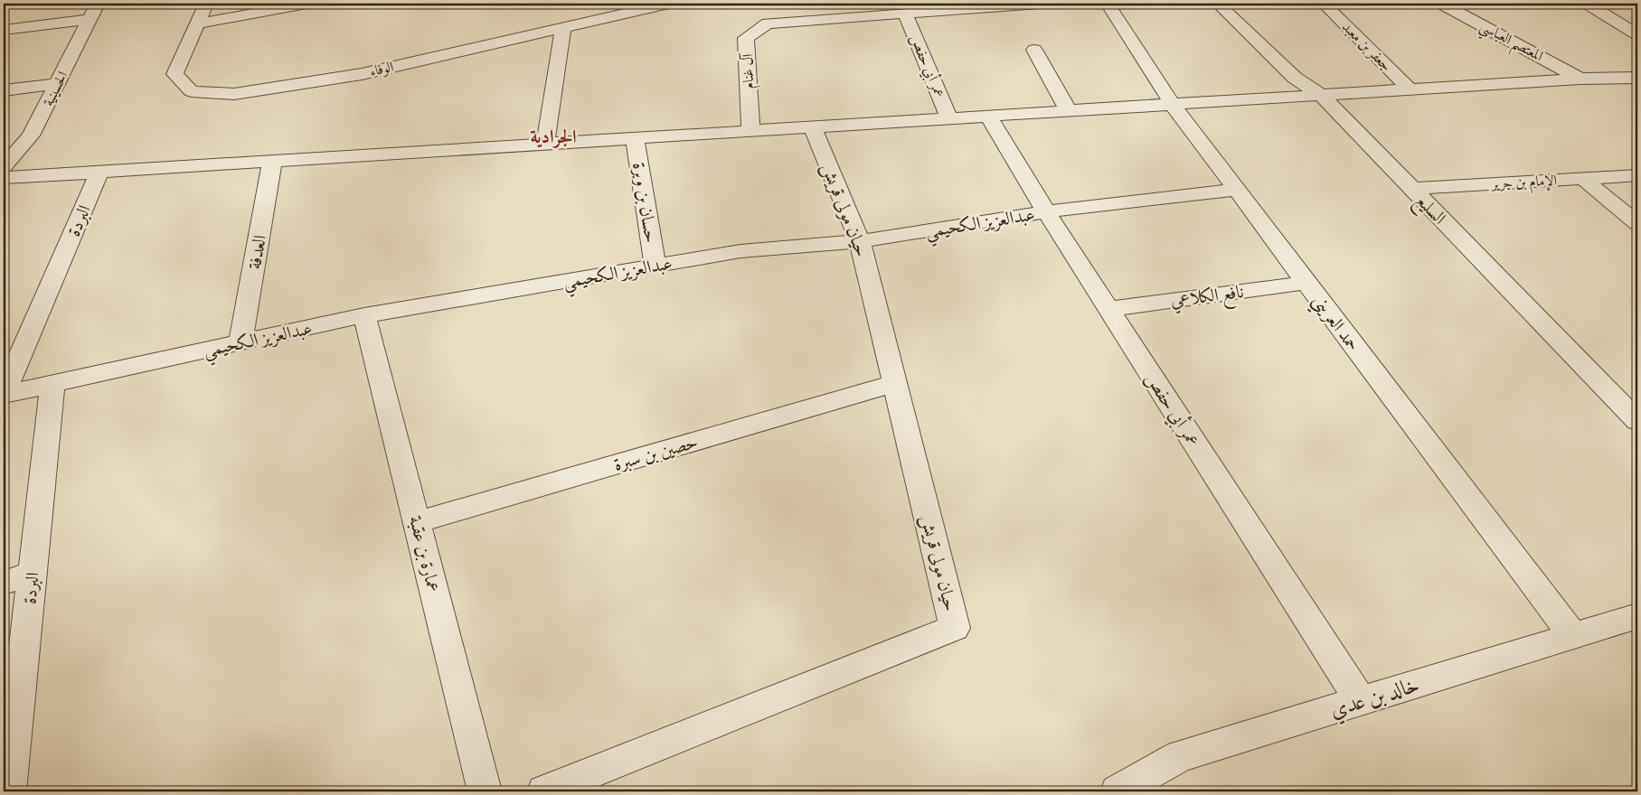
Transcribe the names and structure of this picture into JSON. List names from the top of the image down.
{
  "streets": {
    "street": [
      "المعتصم العباسي",
      "جعفر بن معبد",
      "عمر أبي حفص",
      "الوفاء",
      "آل غنام",
      "الحسينية",
      "الإمام بن جرير",
      "حسان بن وبرة",
      "السليع",
      "حيان مولى قريش",
      "البردة",
      "عبدالعزيز الكحيمي",
      "العدفة",
      "نافع الكلاعي",
      "حمد العريني",
      "حصين بن سبرة",
      "عمارة بن عقبة",
      "خالد بن عدي"
    ]
  },
  "crossings": [
    ["عمر أبي حفص", "آل غنام"],
    ["عمر أبي حفص", "عبدالعزيز الكحيمي"],
    ["عمر أبي حفص", "نافع الكلاعي"],
    ["عمر أبي حفص", "خالد بن عدي"],
    ["الإمام بن جرير", "السليع"],
    ["حسان بن وبرة", "عبدالعزيز الكحيمي"],
    ["حيان مولى قريش", "عبدالعزيز الكحيمي"],
    ["حيان مولى قريش", "حصين بن سبرة"],
    ["البردة", "عبدالعزيز الكحيمي"],
    ["عبدالعزيز الكحيمي", "العدفة"],
    ["عبدالعزيز الكحيمي", "حمد العريني"],
    ["عبدالعزيز الكحيمي", "عمارة بن عقبة"],
    ["نافع الكلاعي", "حمد العريني"],
    ["حمد العريني", "خالد بن عدي"],
    ["حصين بن سبرة", "عمارة بن عقبة"]
  ],
  "districts": ["الجرادية"]
}
